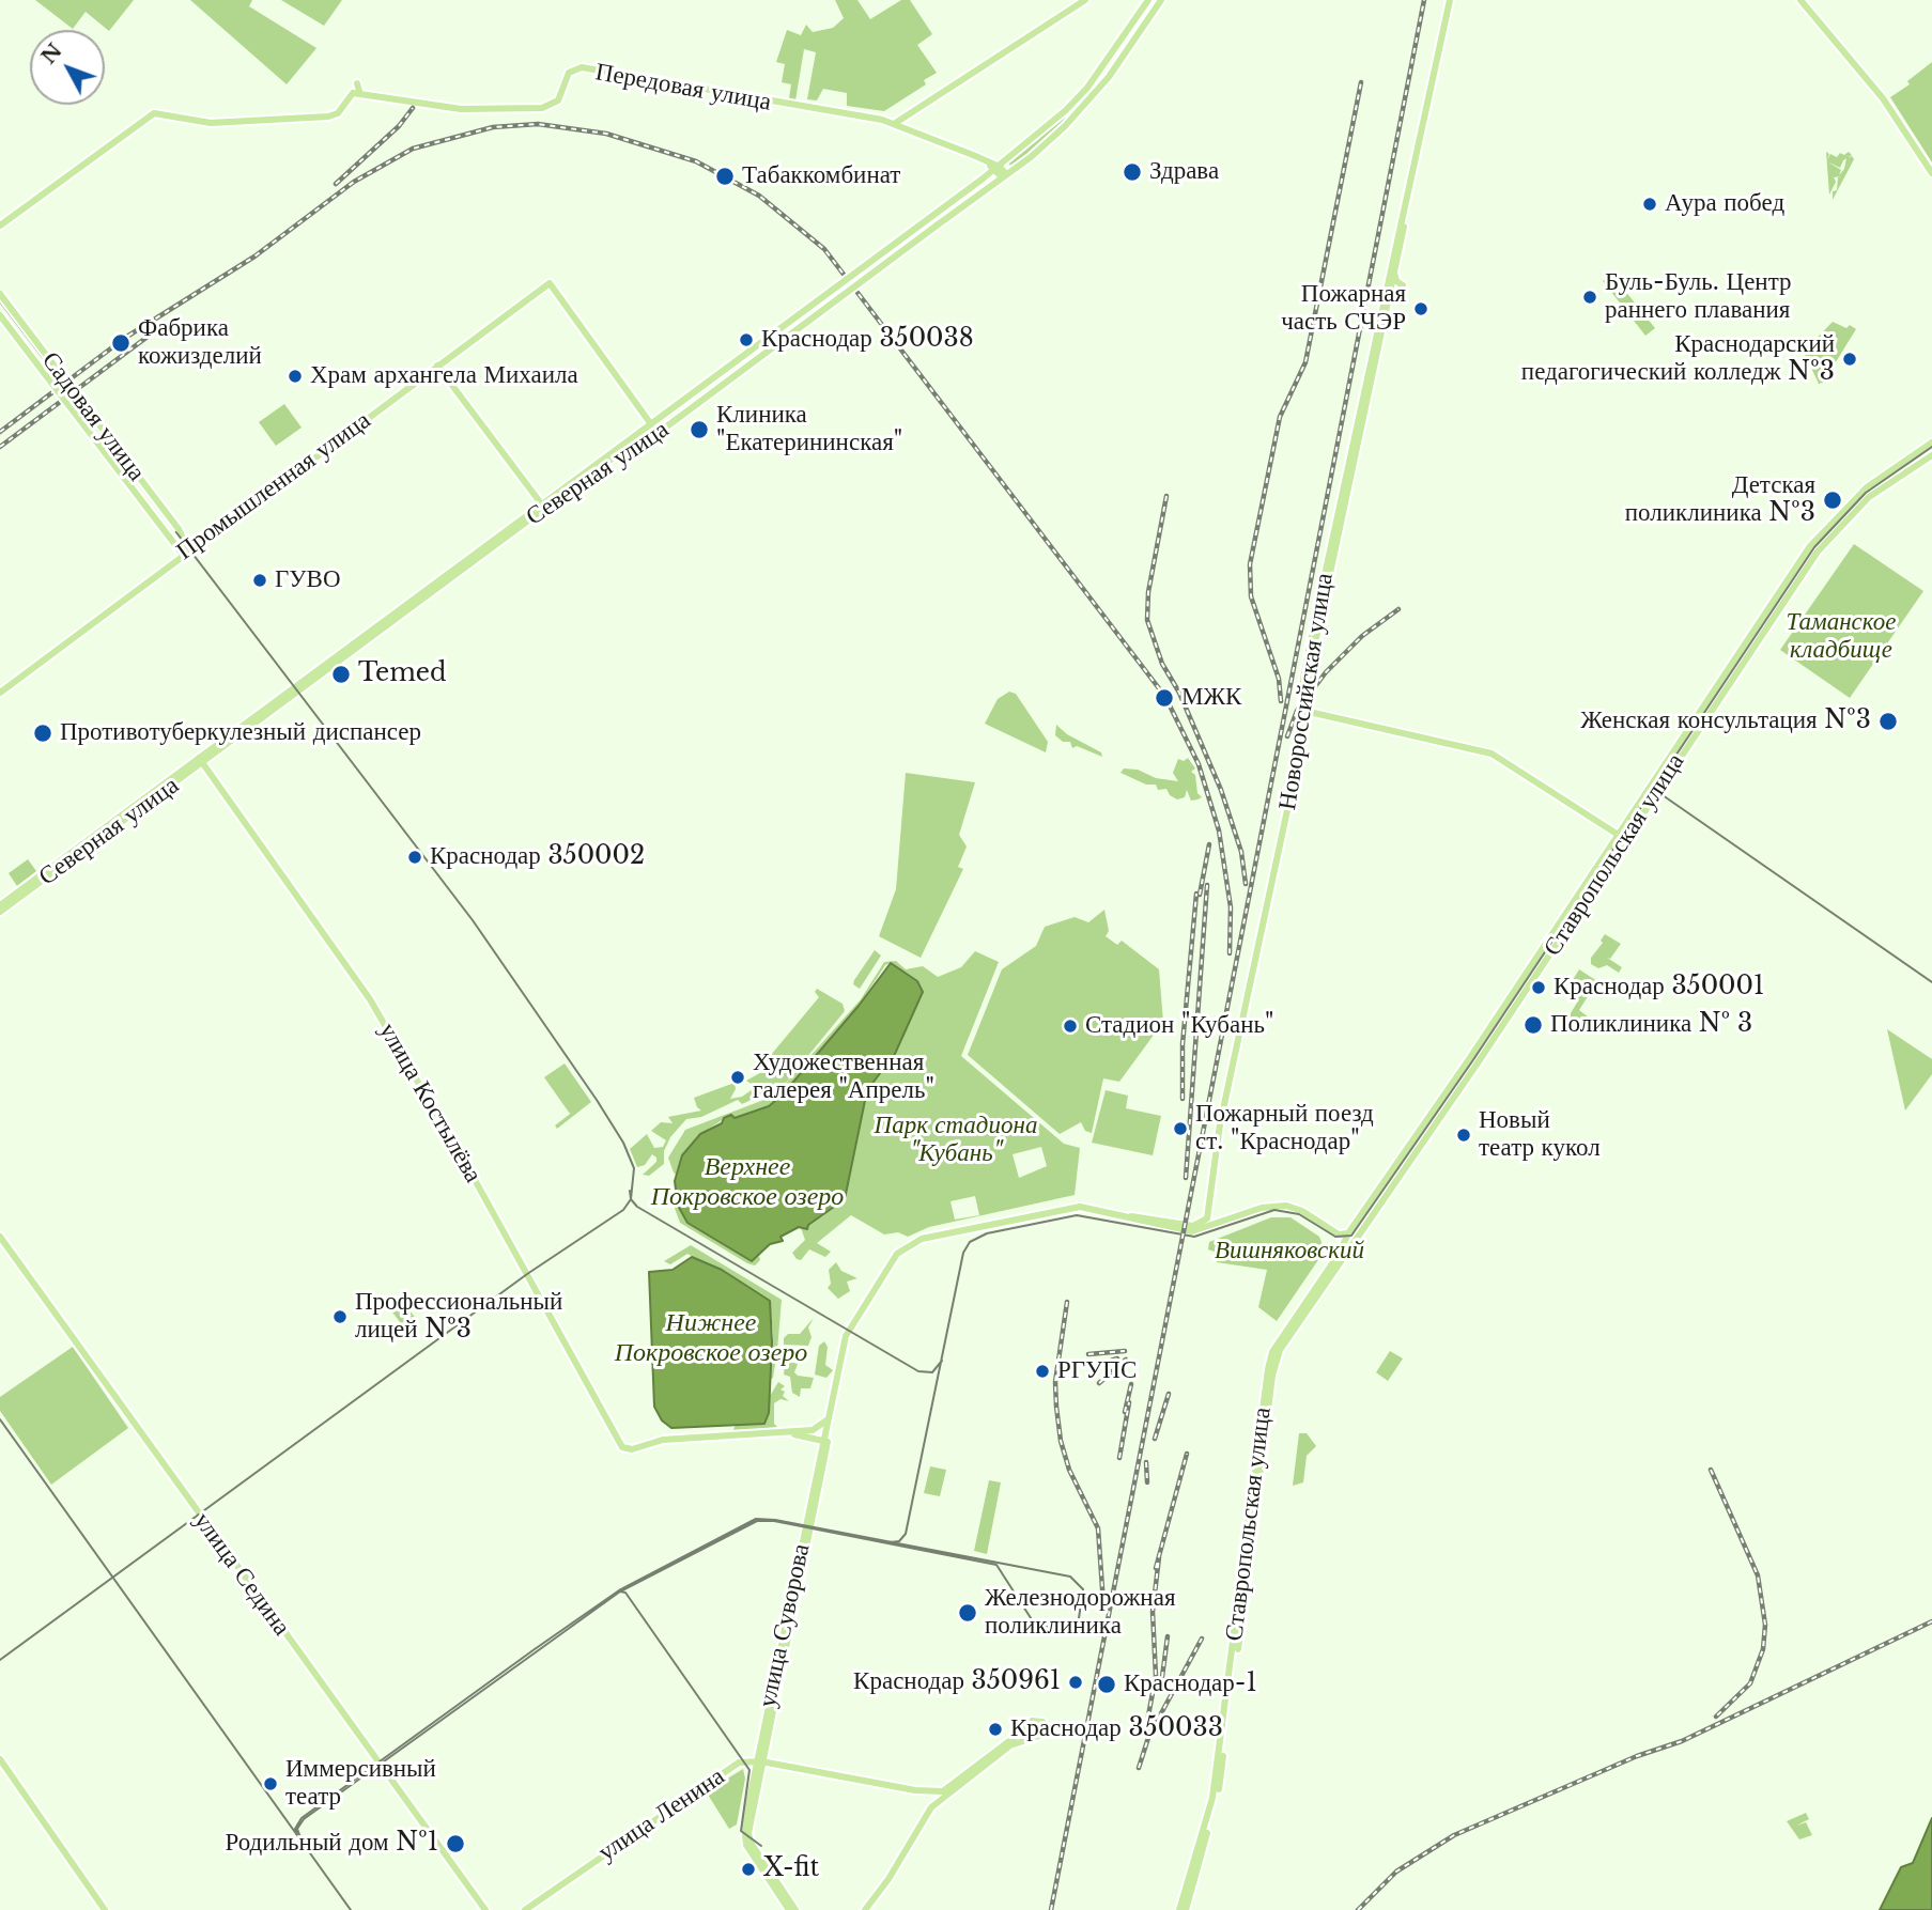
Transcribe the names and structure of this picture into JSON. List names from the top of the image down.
{
  "streets": {
    "main road": [
      "Передовая улица",
      "Садовая улица",
      "Северная улица",
      "Промышленная улица",
      "Новороссийская улица",
      "Ставропольская улица",
      "улица Костылёва",
      "улица Седина",
      "улица Суворова",
      "улица Ленина"
    ]
  },
  "crossings": [
    ["Передовая улица", "Северная улица"],
    ["Садовая улица", "Промышленная улица"],
    ["Северная улица", "Промышленная улица"],
    ["Северная улица", "улица Костылёва"],
    ["Новороссийская улица", "улица Суворова"],
    ["улица Суворова", "улица Ленина"]
  ],
  "water": ["Верхнее Покровское озеро", "Нижнее Покровское озеро"],
  "parks": ["Таманское кладбище", "Парк стадиона \"Кубань\"", "Вишняковский"],
  "places": [
    "Здрава",
    "Табаккомбинат",
    "Аура побед",
    "Буль-Буль. Центр раннего плавания",
    "Пожарная часть СЧЭР",
    "Краснодар 350038",
    "Фабрика кожизделий",
    "Краснодарский педагогический колледж №3",
    "Храм архангела Михаила",
    "Клиника \"Екатерининская\"",
    "Детская поликлиника №3",
    "ГУВО",
    "Temed",
    "МЖК",
    "Женская консультация №3",
    "Противотуберкулезный диспансер",
    "Краснодар 350002",
    "Краснодар 350001",
    "Поликлиника № 3",
    "Стадион \"Кубань\"",
    "Художественная галерея \"Апрель\"",
    "Пожарный поезд ст. \"Краснодар\"",
    "Новый театр кукол",
    "Профессиональный лицей №3",
    "РГУПС",
    "Железнодорожная поликлиника",
    "Краснодар 350961",
    "Краснодар-1",
    "Краснодар 350033",
    "Иммерсивный театр",
    "Родильный дом №1",
    "X-fit"
  ],
  "north": "top left"
}
